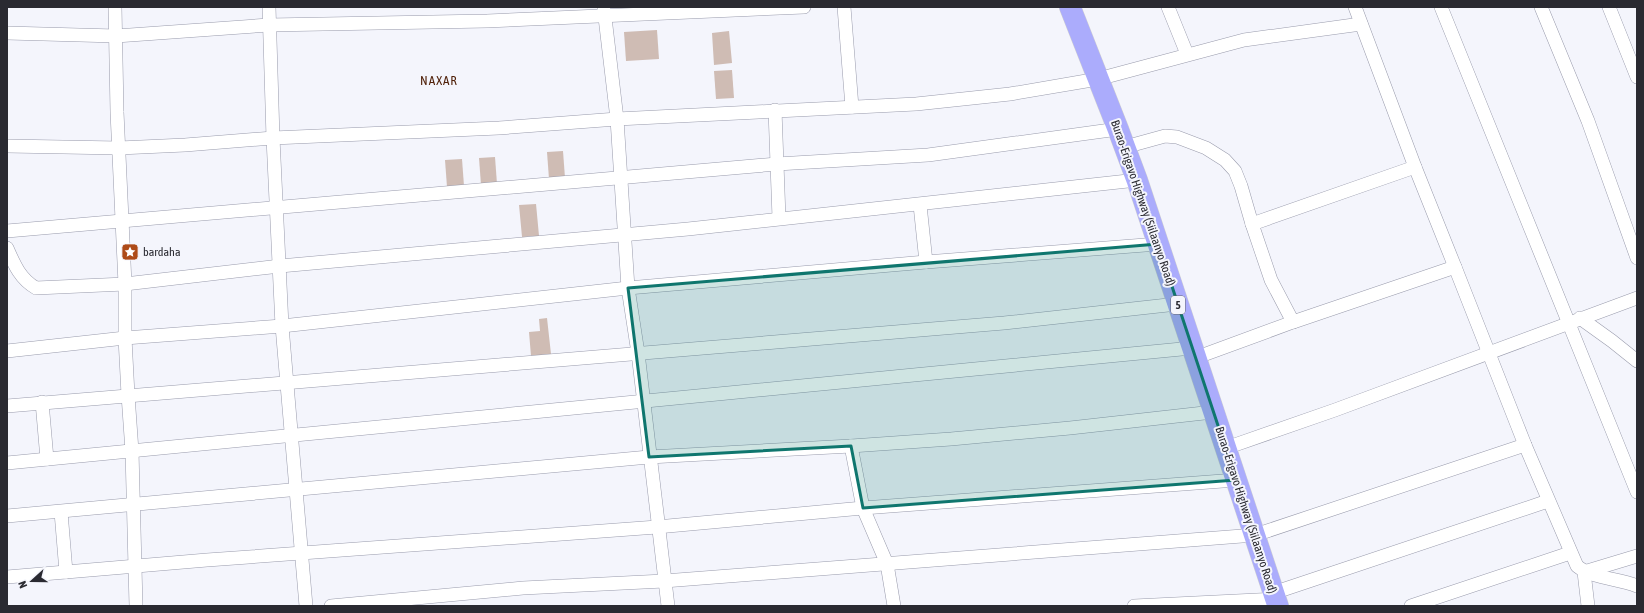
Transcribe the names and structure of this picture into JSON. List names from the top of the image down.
{
  "streets": {
    "highway": ["Burao-Erigavo Highway (Siilaanyo Road)", "5"]
  },
  "districts": ["NAXAR"],
  "places": {
    "place": ["bardaha"]
  },
  "north": "left"
}
